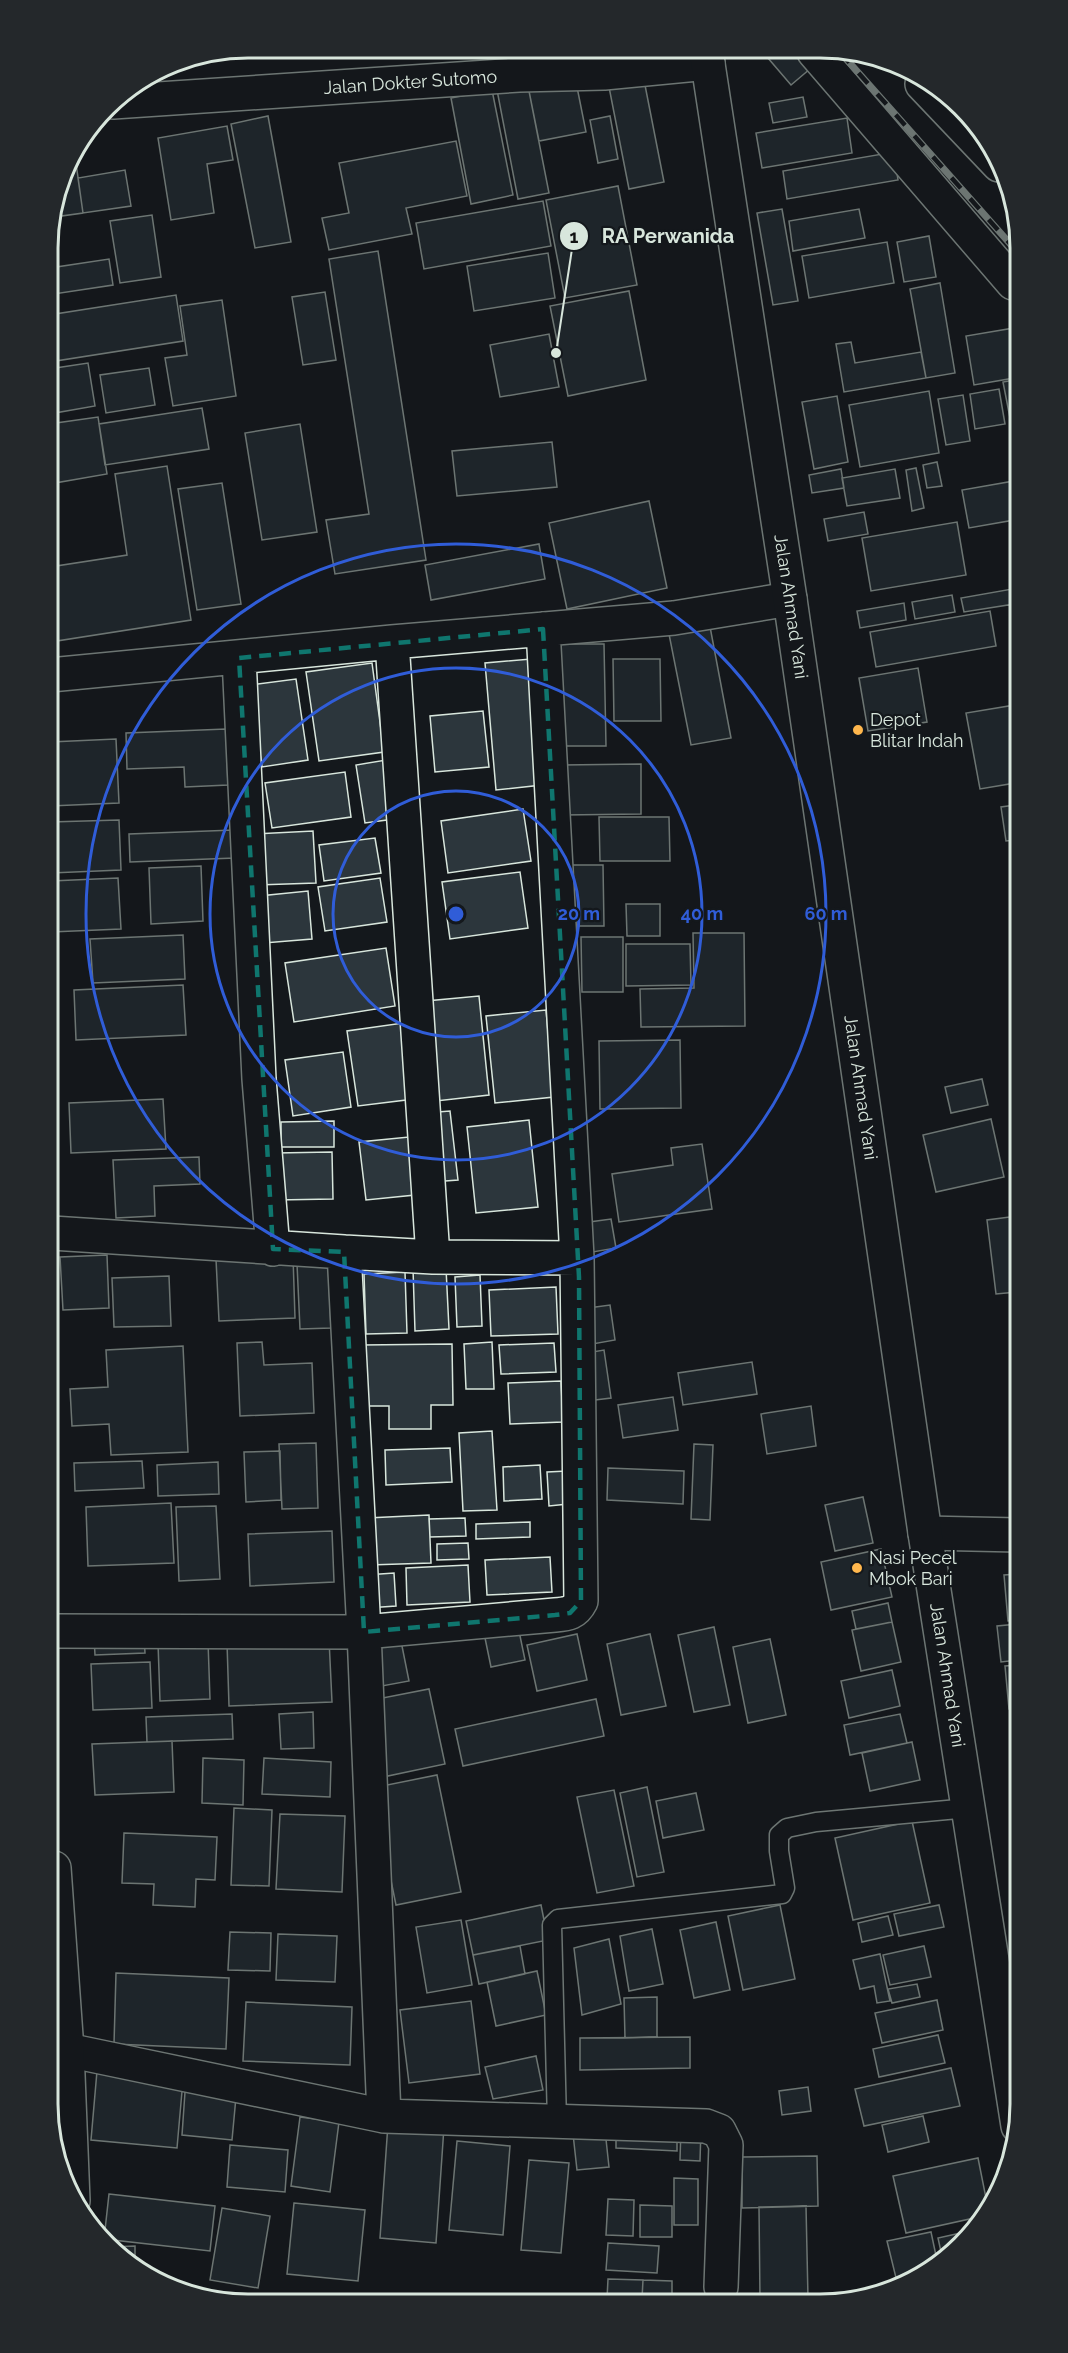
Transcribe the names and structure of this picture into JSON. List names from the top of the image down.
{
  "streets": {
    "street": ["Jalan Dokter Sutomo", "Jalan Ahmad Yani"]
  },
  "places": ["RA Perwanida", "Depot Blitar Indah", "Nasi Pecel Mbok Bari"],
  "rings": ["20 m", "40 m", "60 m"]
}
